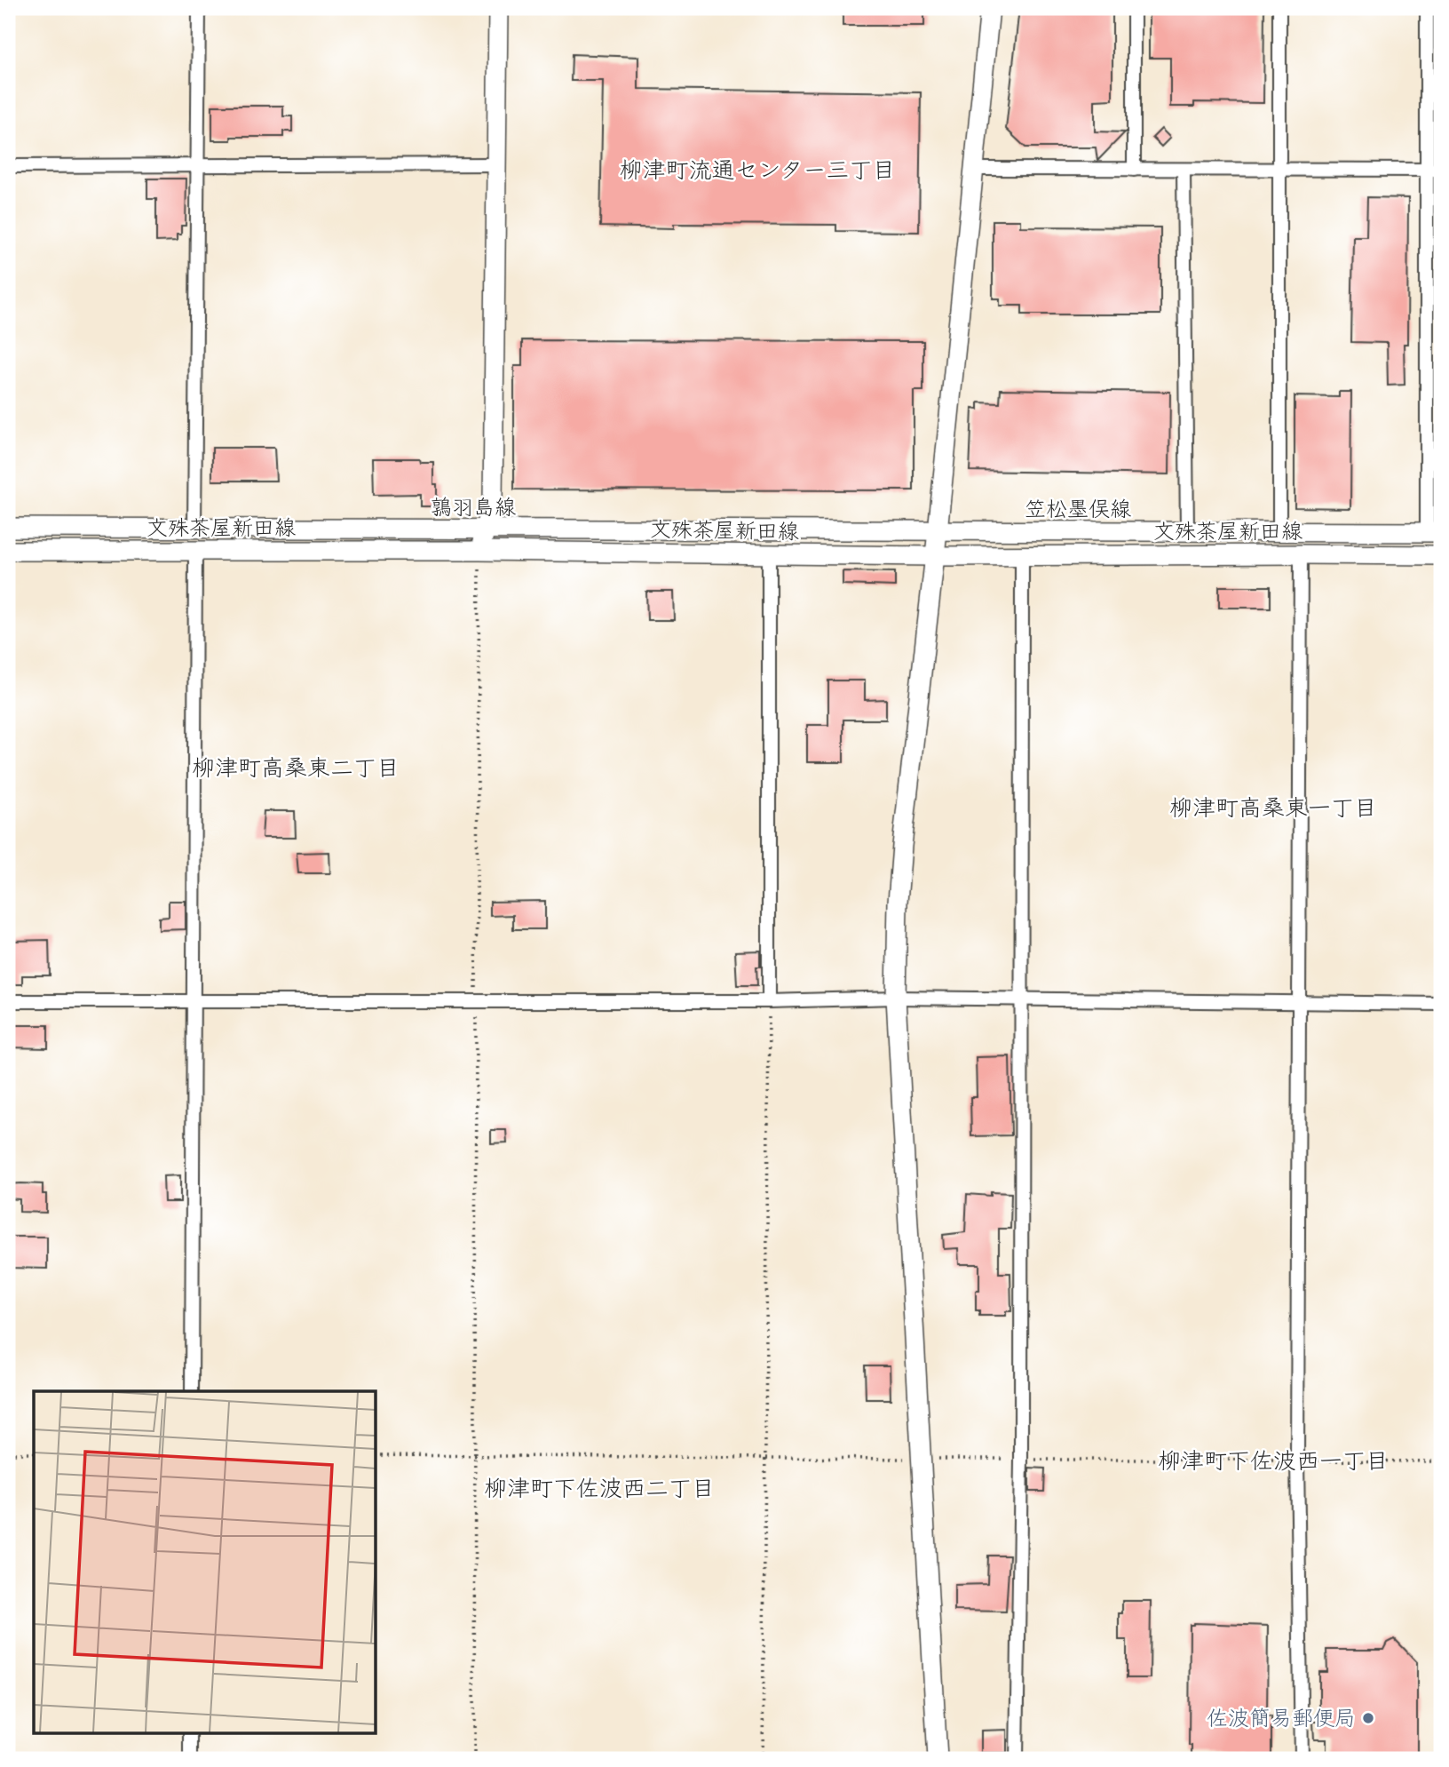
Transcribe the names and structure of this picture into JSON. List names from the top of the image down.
{
  "streets": {
    "main road": ["鶉羽島線", "笠松墨俣線", "文殊茶屋新田線"]
  },
  "crossings": [
    ["鶉羽島線", "笠松墨俣線"]
  ],
  "districts": [
    "柳津町流通センター三丁目",
    "柳津町高桑東二丁目",
    "柳津町高桑東一丁目",
    "柳津町下佐波西一丁目",
    "柳津町下佐波西二丁目"
  ],
  "places": ["佐波簡易郵便局"]
}
